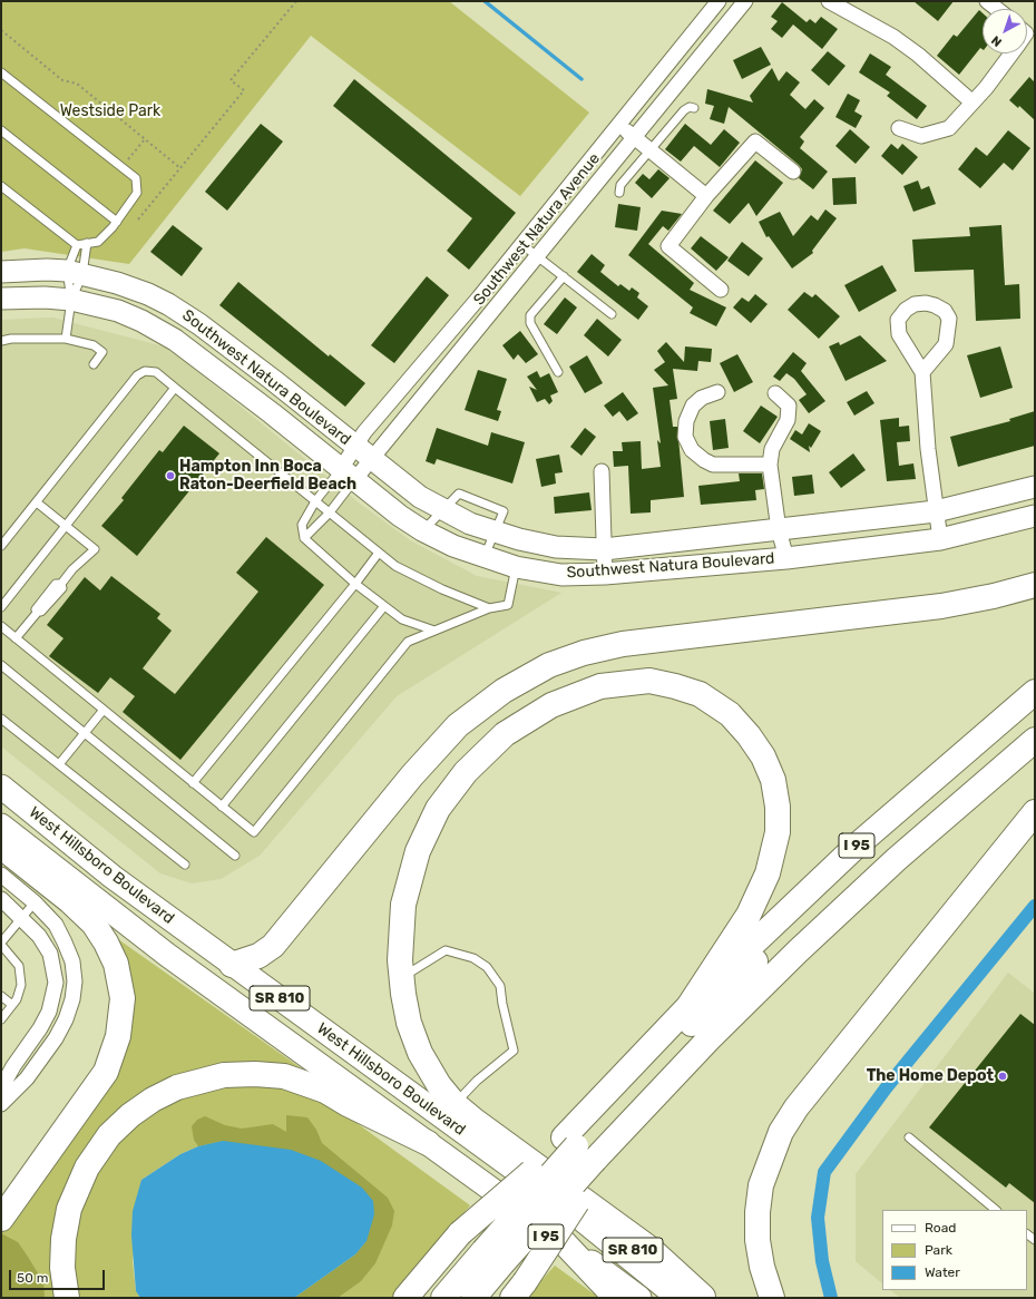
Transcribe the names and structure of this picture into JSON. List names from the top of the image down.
{
  "streets": {
    "highway": ["I 95"],
    "main road": ["West Hillsboro Boulevard", "SR 810"],
    "street": ["Southwest Natura Avenue", "Southwest Natura Boulevard"]
  },
  "crossings": [
    ["Southwest Natura Avenue", "Southwest Natura Boulevard"],
    ["I 95", "West Hillsboro Boulevard"]
  ],
  "parks": ["Westside Park"],
  "places": ["Hampton Inn Boca Raton-Deerfield Beach", "The Home Depot"],
  "legend": ["Road", "Park", "Water"],
  "scale_bar": "50 m",
  "north": "bottom left"
}
